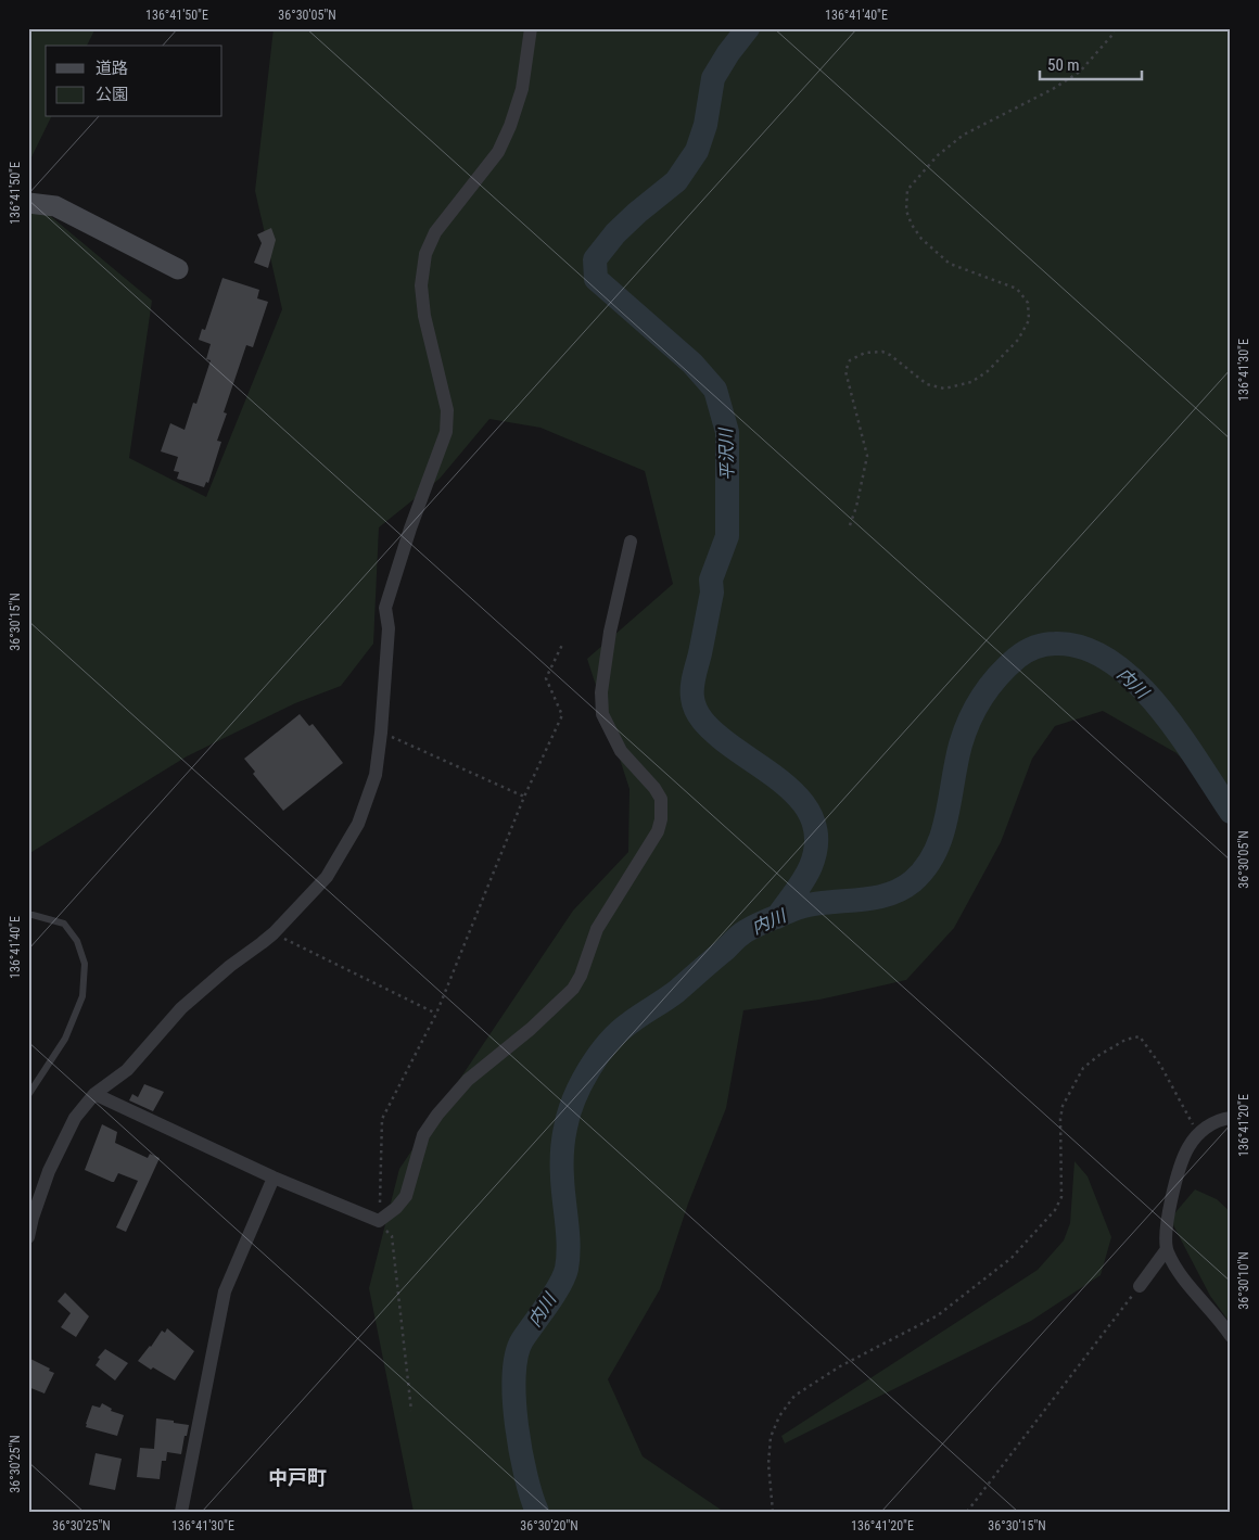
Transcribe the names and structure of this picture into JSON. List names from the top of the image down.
{
  "districts": ["中戸町"],
  "water": ["平沢川", "内川"],
  "legend": ["道路", "公園"],
  "scale_bar": "50 m",
  "coordinates": [
    "136°41'50\"E",
    "36°30'05\"N",
    "136°41'40\"E",
    "136°41'30\"E",
    "36°30'15\"N",
    "136°41'20\"E",
    "36°30'10\"N",
    "36°30'25\"N",
    "36°30'20\"N"
  ]
}
